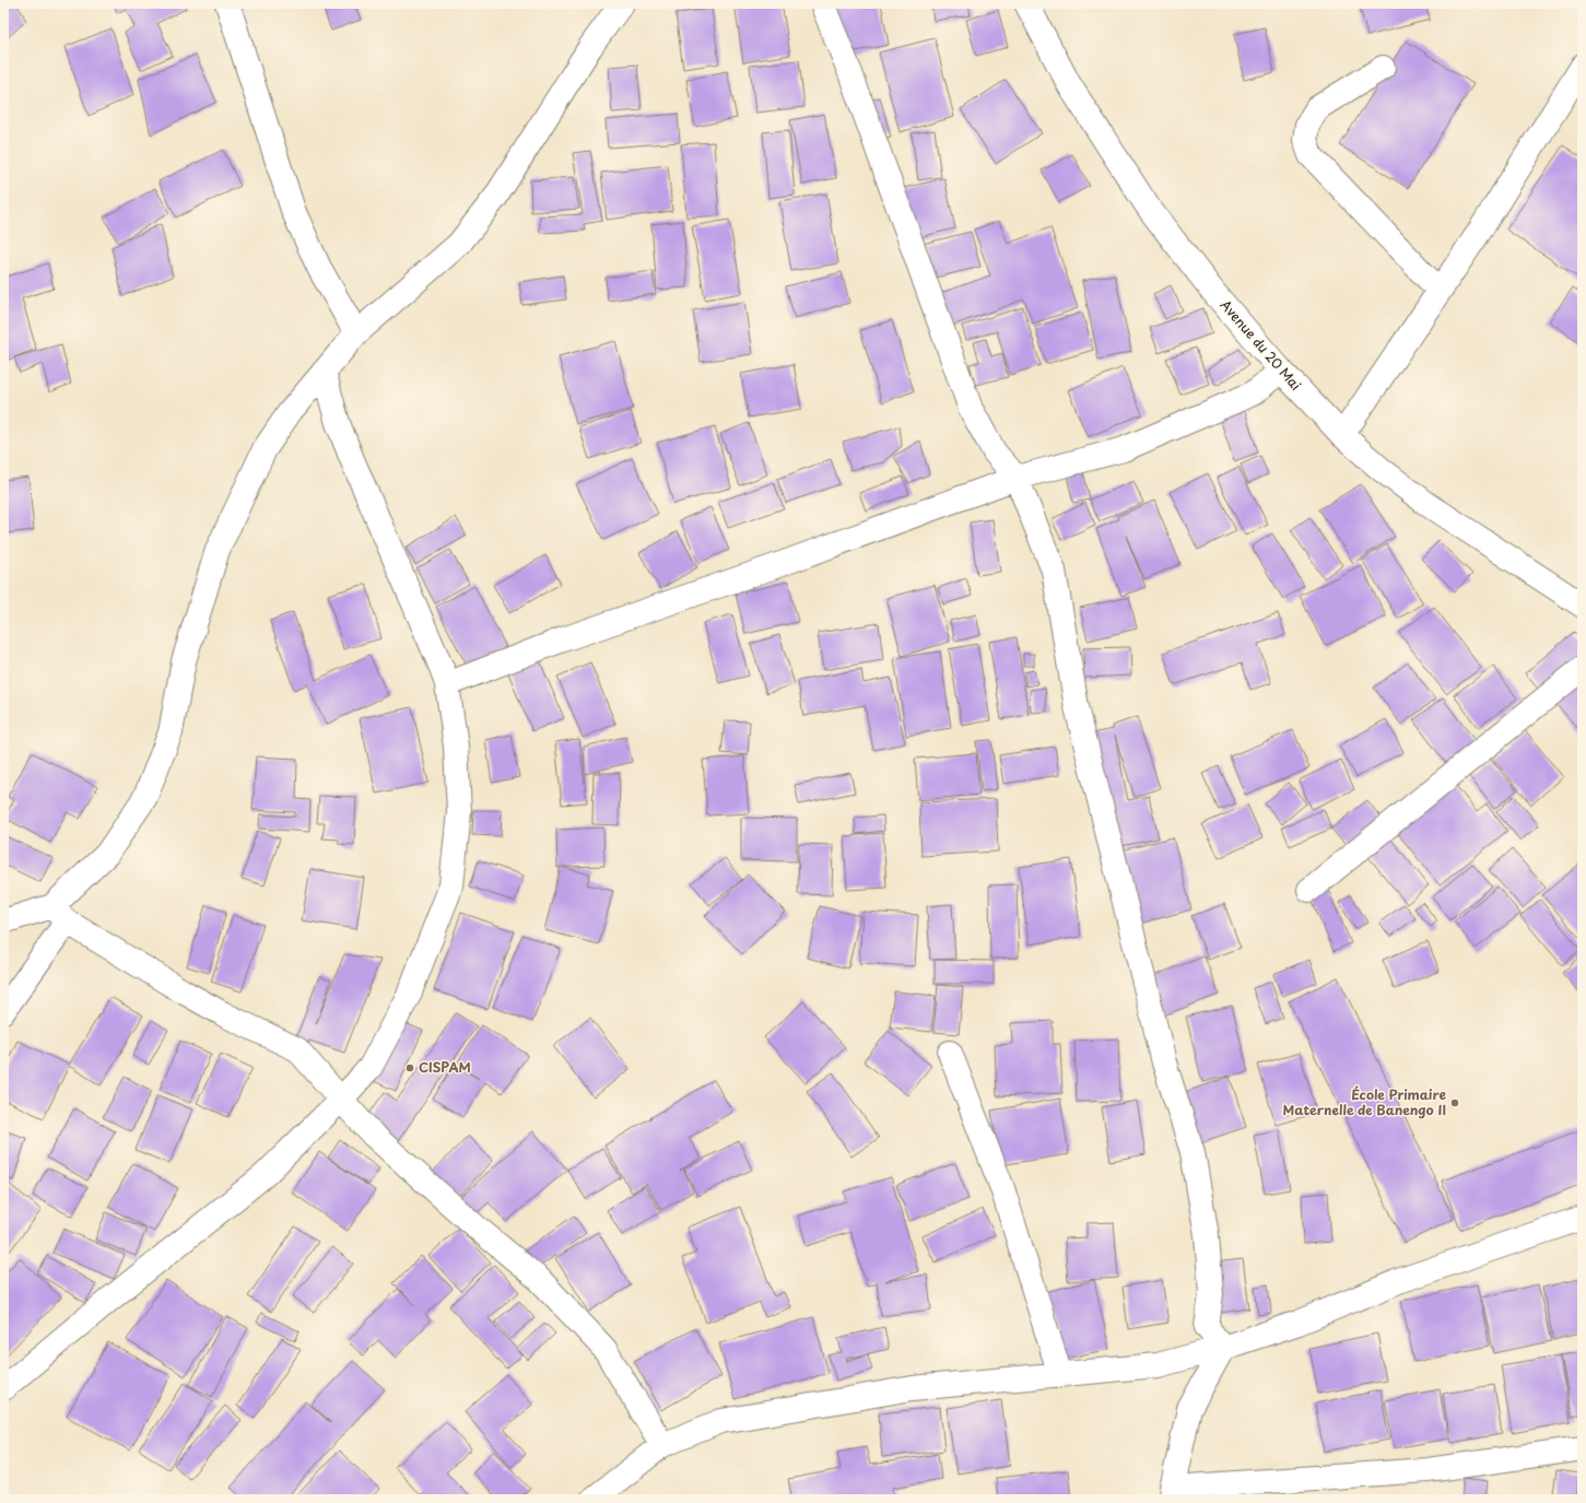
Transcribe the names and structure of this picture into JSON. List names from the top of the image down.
{
  "streets": {
    "street": ["Avenue du 20 Mai"]
  },
  "places": ["CISPAM", "École Primaire Maternelle de Banengo II"]
}
